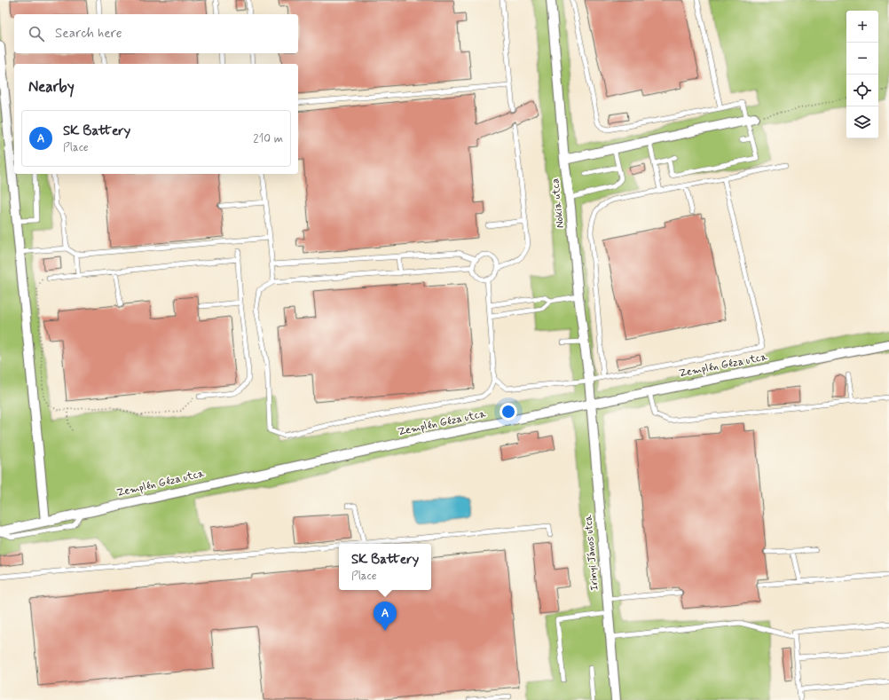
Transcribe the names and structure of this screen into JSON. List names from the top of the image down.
{
  "streets": {
    "street": ["Nokia utca", "Zemplén Géza utca", "Irinyi János utca"]
  },
  "crossings": [
    ["Nokia utca", "Zemplén Géza utca"],
    ["Nokia utca", "Irinyi János utca"],
    ["Zemplén Géza utca", "Irinyi János utca"]
  ],
  "page": {
    "map_buttons": ["+", "−"],
    "search": "Search here",
    "heading": "Nearby",
    "list": [
      {
        "mark": "A",
        "name": "SK Battery",
        "note": "Place",
        "value": "210 m"
      }
    ],
    "popup": ["SK Battery", "Place"],
    "pins": "A"
  }
}
